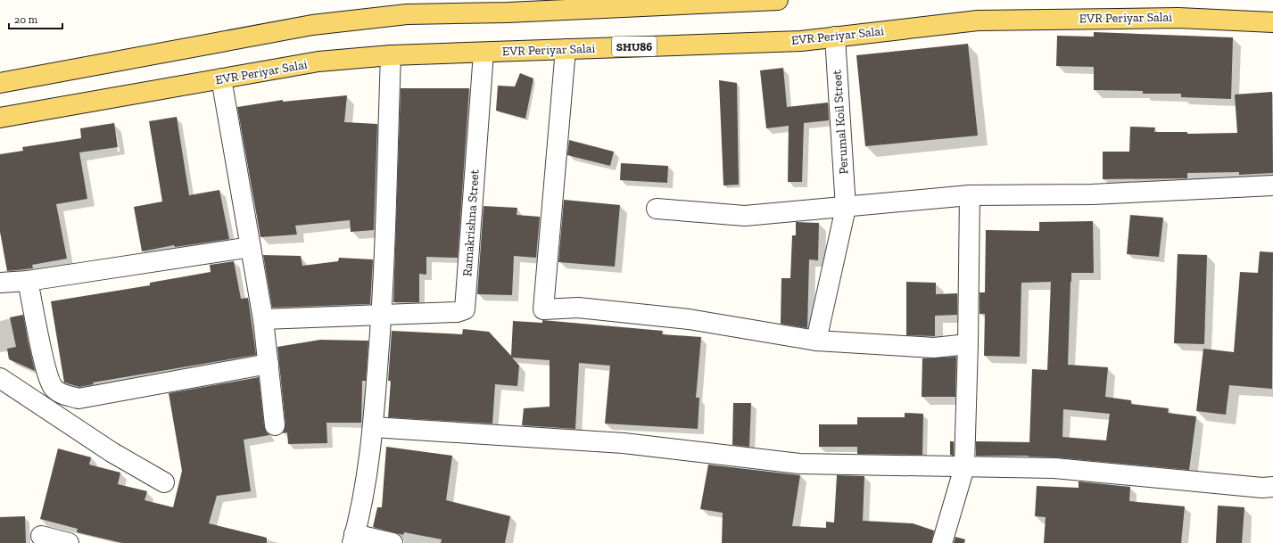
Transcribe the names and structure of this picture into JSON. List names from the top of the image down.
{
  "streets": {
    "main road": ["EVR Periyar Salai", "SHU86"],
    "street": ["Perumal Koil Street", "Ramakrishna Street"]
  },
  "crossings": [
    ["EVR Periyar Salai", "Perumal Koil Street"],
    ["EVR Periyar Salai", "Ramakrishna Street"]
  ],
  "scale_bar": "20 m"
}
